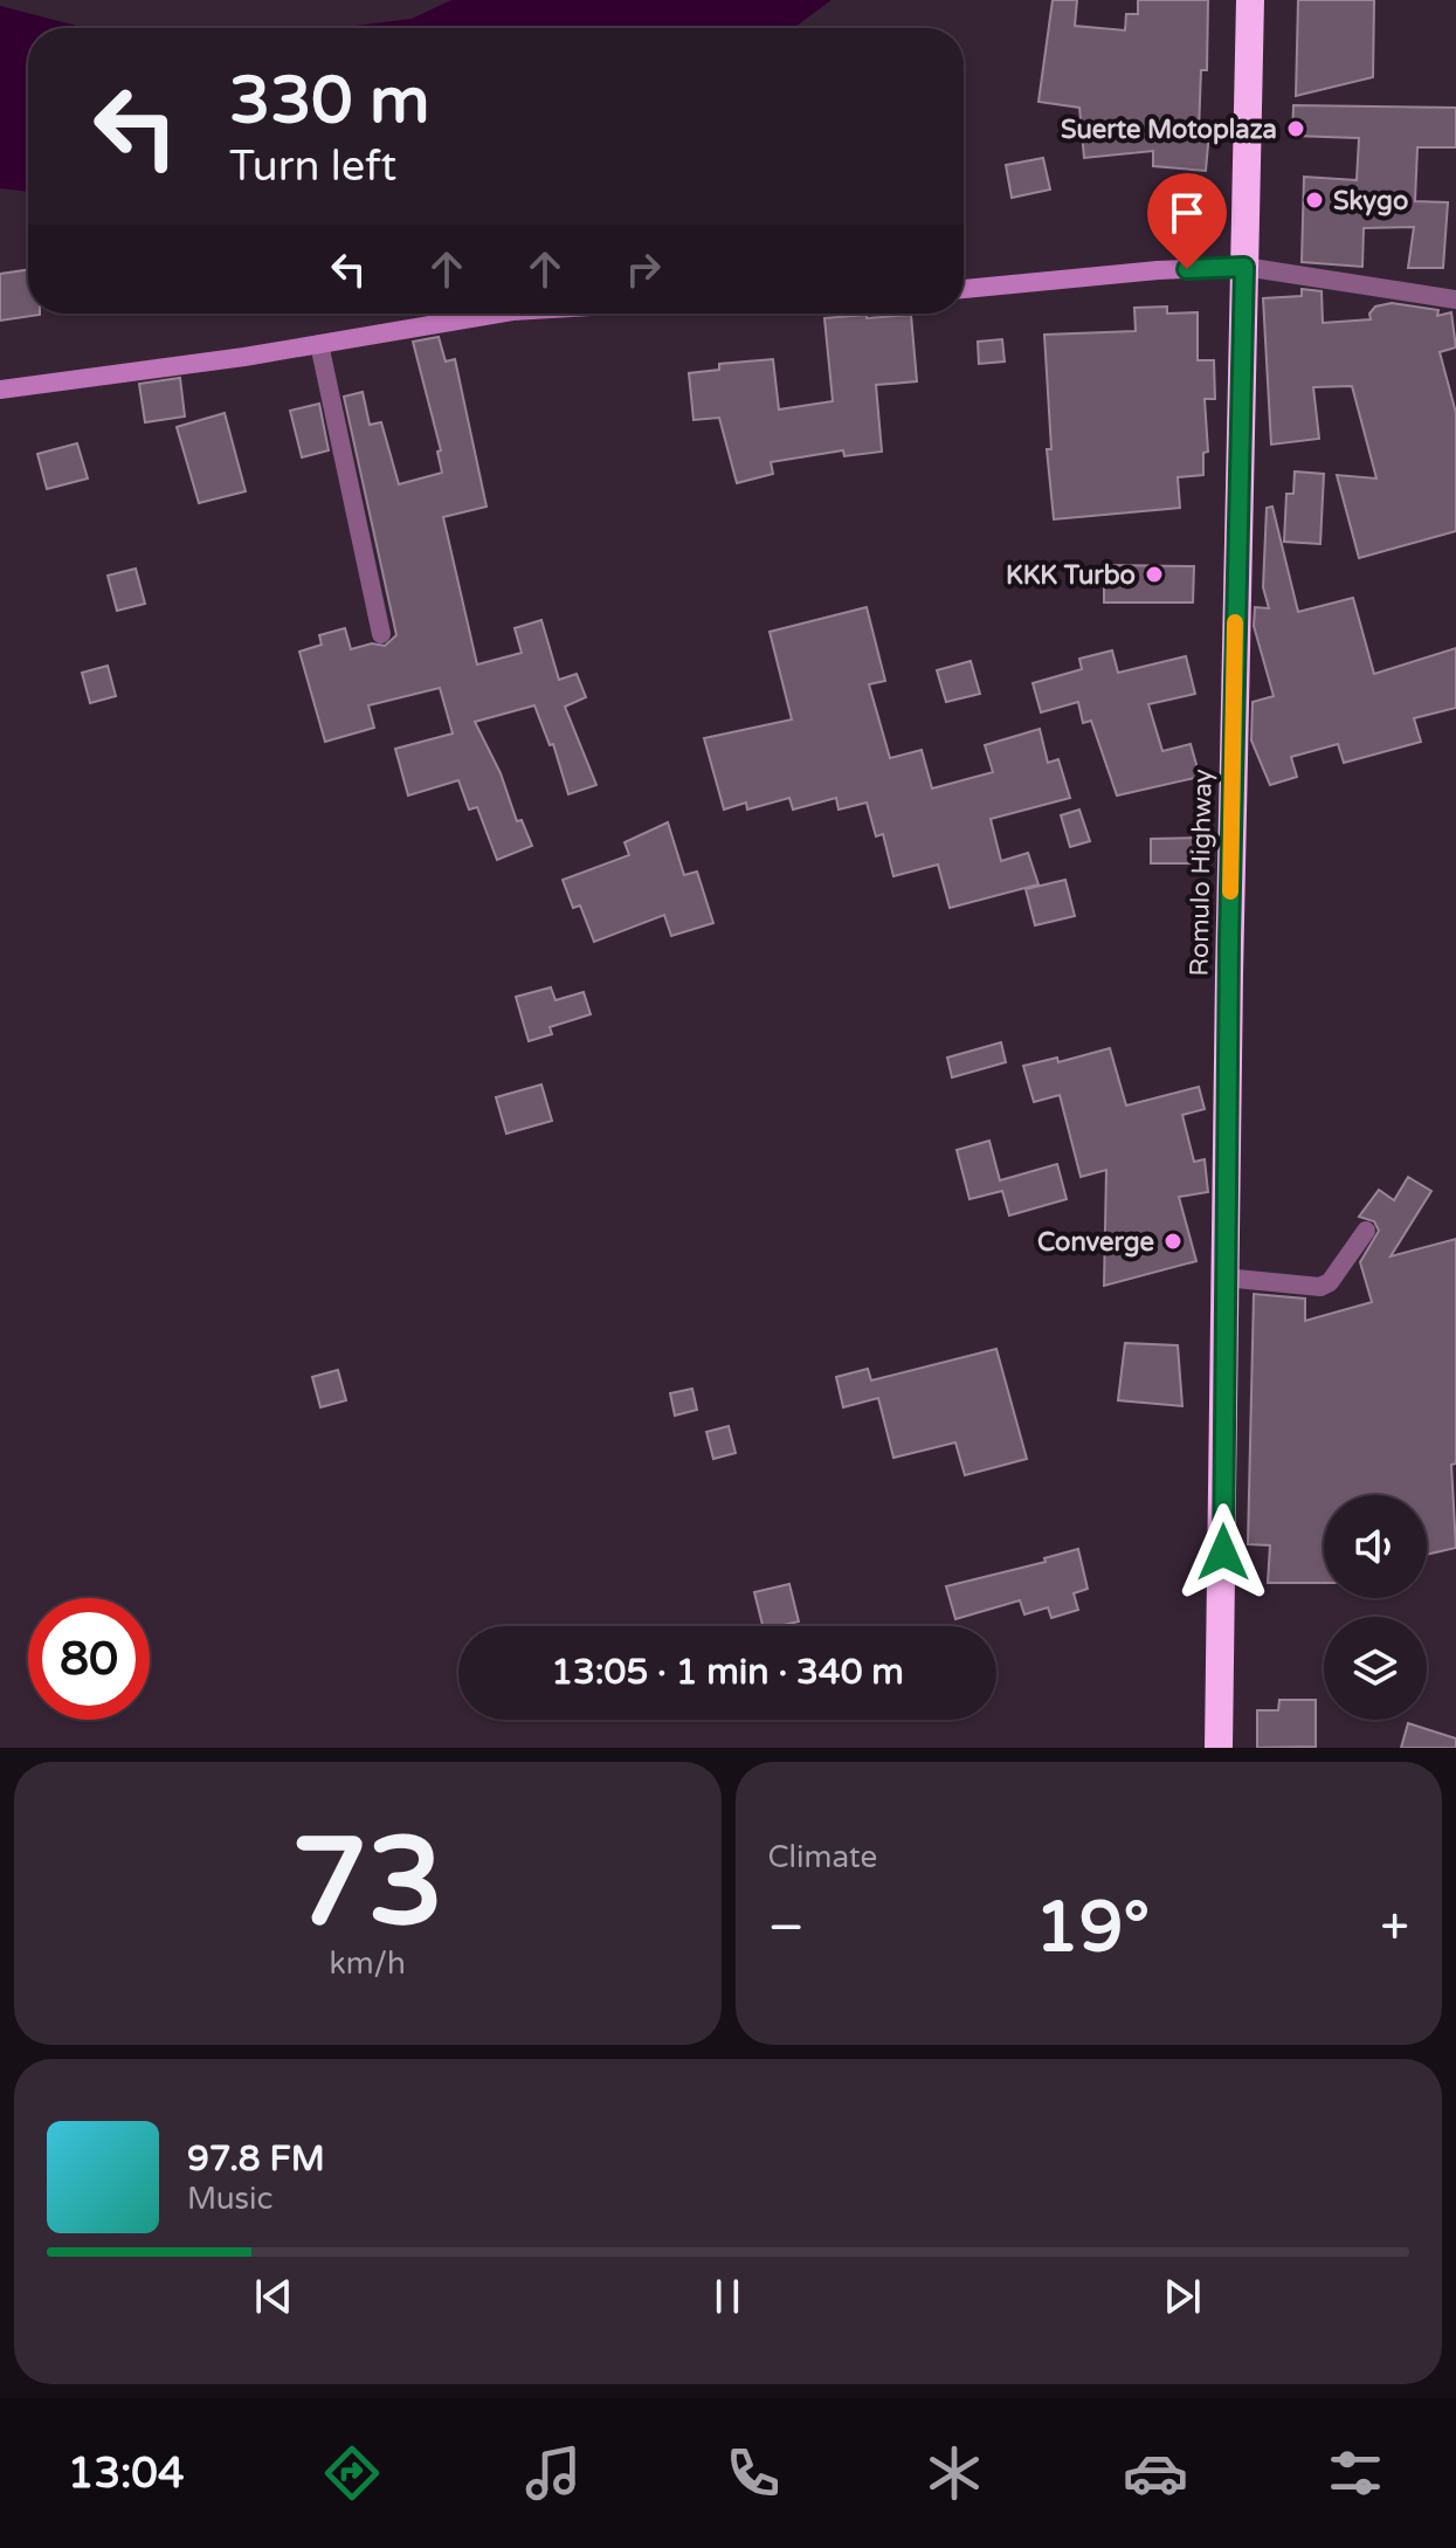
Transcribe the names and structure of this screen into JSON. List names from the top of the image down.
{
  "streets": {
    "highway": ["Romulo Highway"]
  },
  "places": [
    "Suerte Motoplaza",
    "Skygo",
    "KKK Turbo",
    "Converge"
  ],
  "page": {
    "turn": ["330 m", "Turn left"],
    "limit": "80",
    "trip": "13:05 · 1 min · 340 m",
    "tile": [
      ["73", "km/h"],
      "Climate"
    ],
    "heat": ["−", "19°", "+"],
    "song": ["97.8 FM", "Music"],
    "tabs": "13:04"
  }
}
